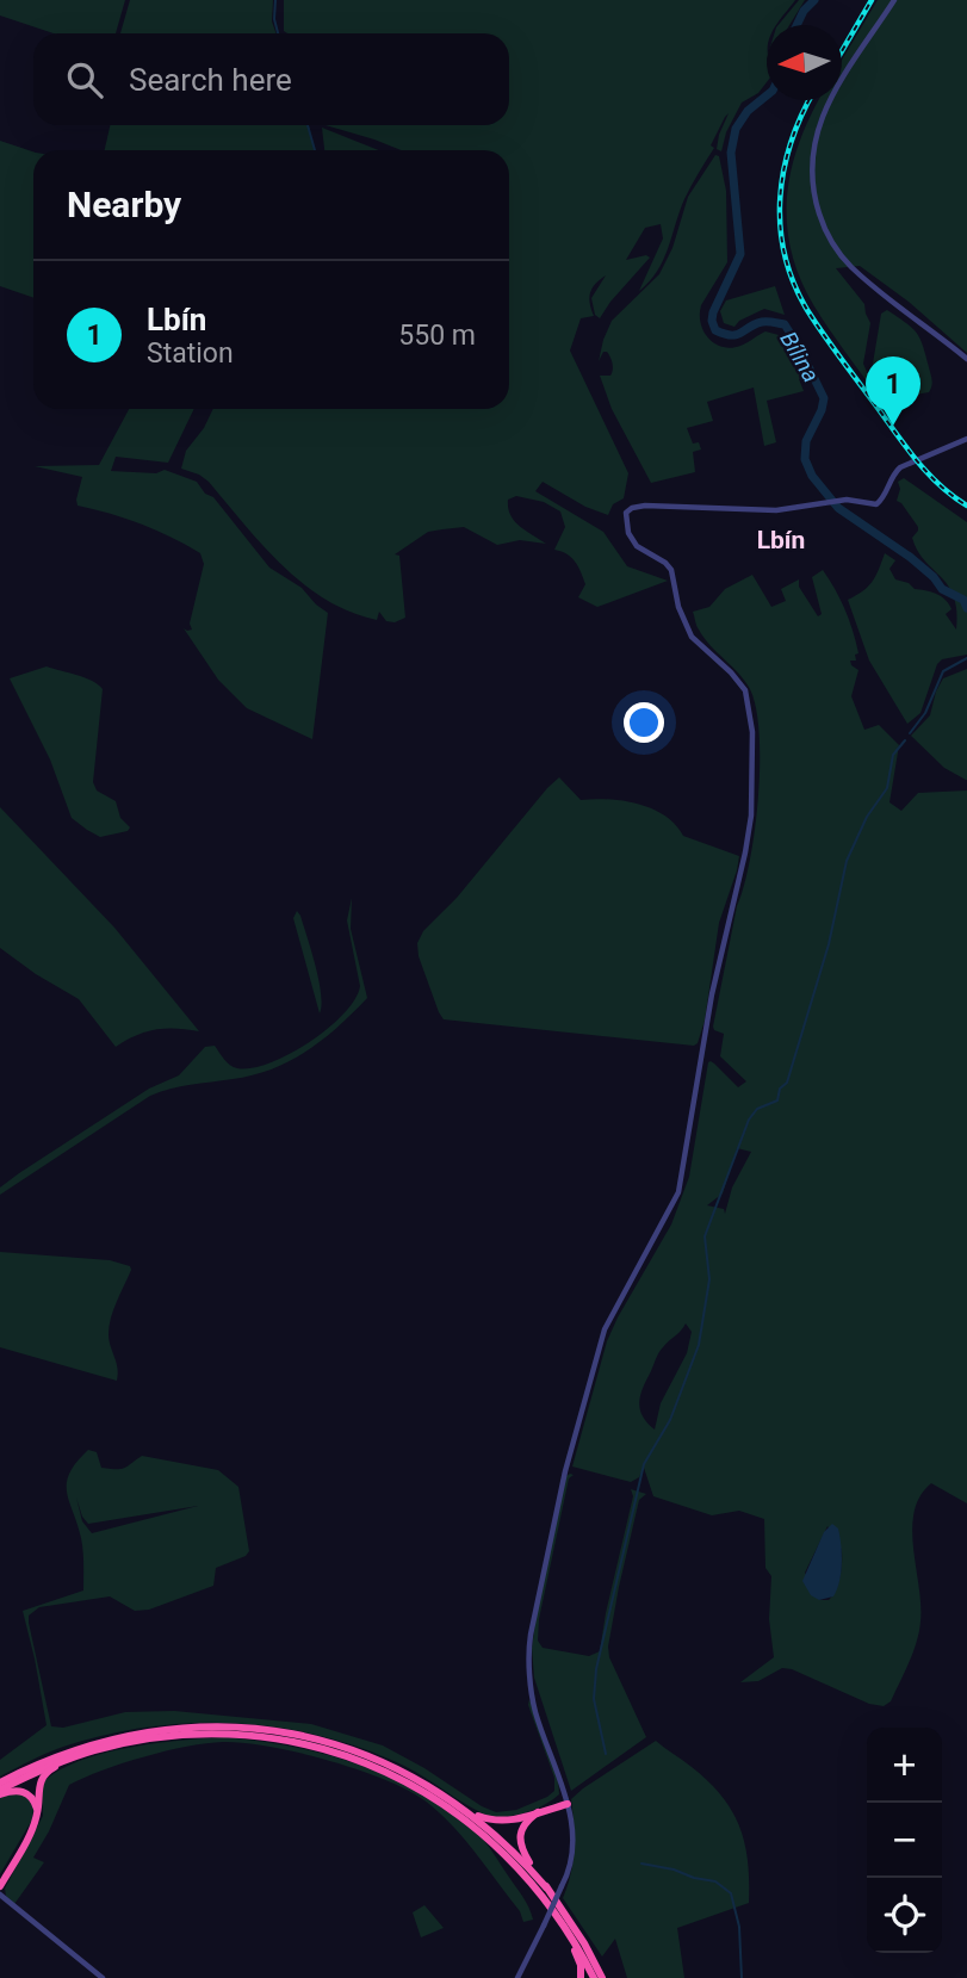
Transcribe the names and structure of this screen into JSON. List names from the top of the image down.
{
  "districts": ["Lbín"],
  "water": ["Bílina"],
  "north": "left",
  "page": {
    "search": "Search here",
    "heading": "Nearby",
    "list": [
      {
        "mark": "1",
        "name": "Lbín",
        "note": "Station",
        "value": "550 m"
      }
    ],
    "pins": "1",
    "map_buttons": ["+", "−"]
  }
}
